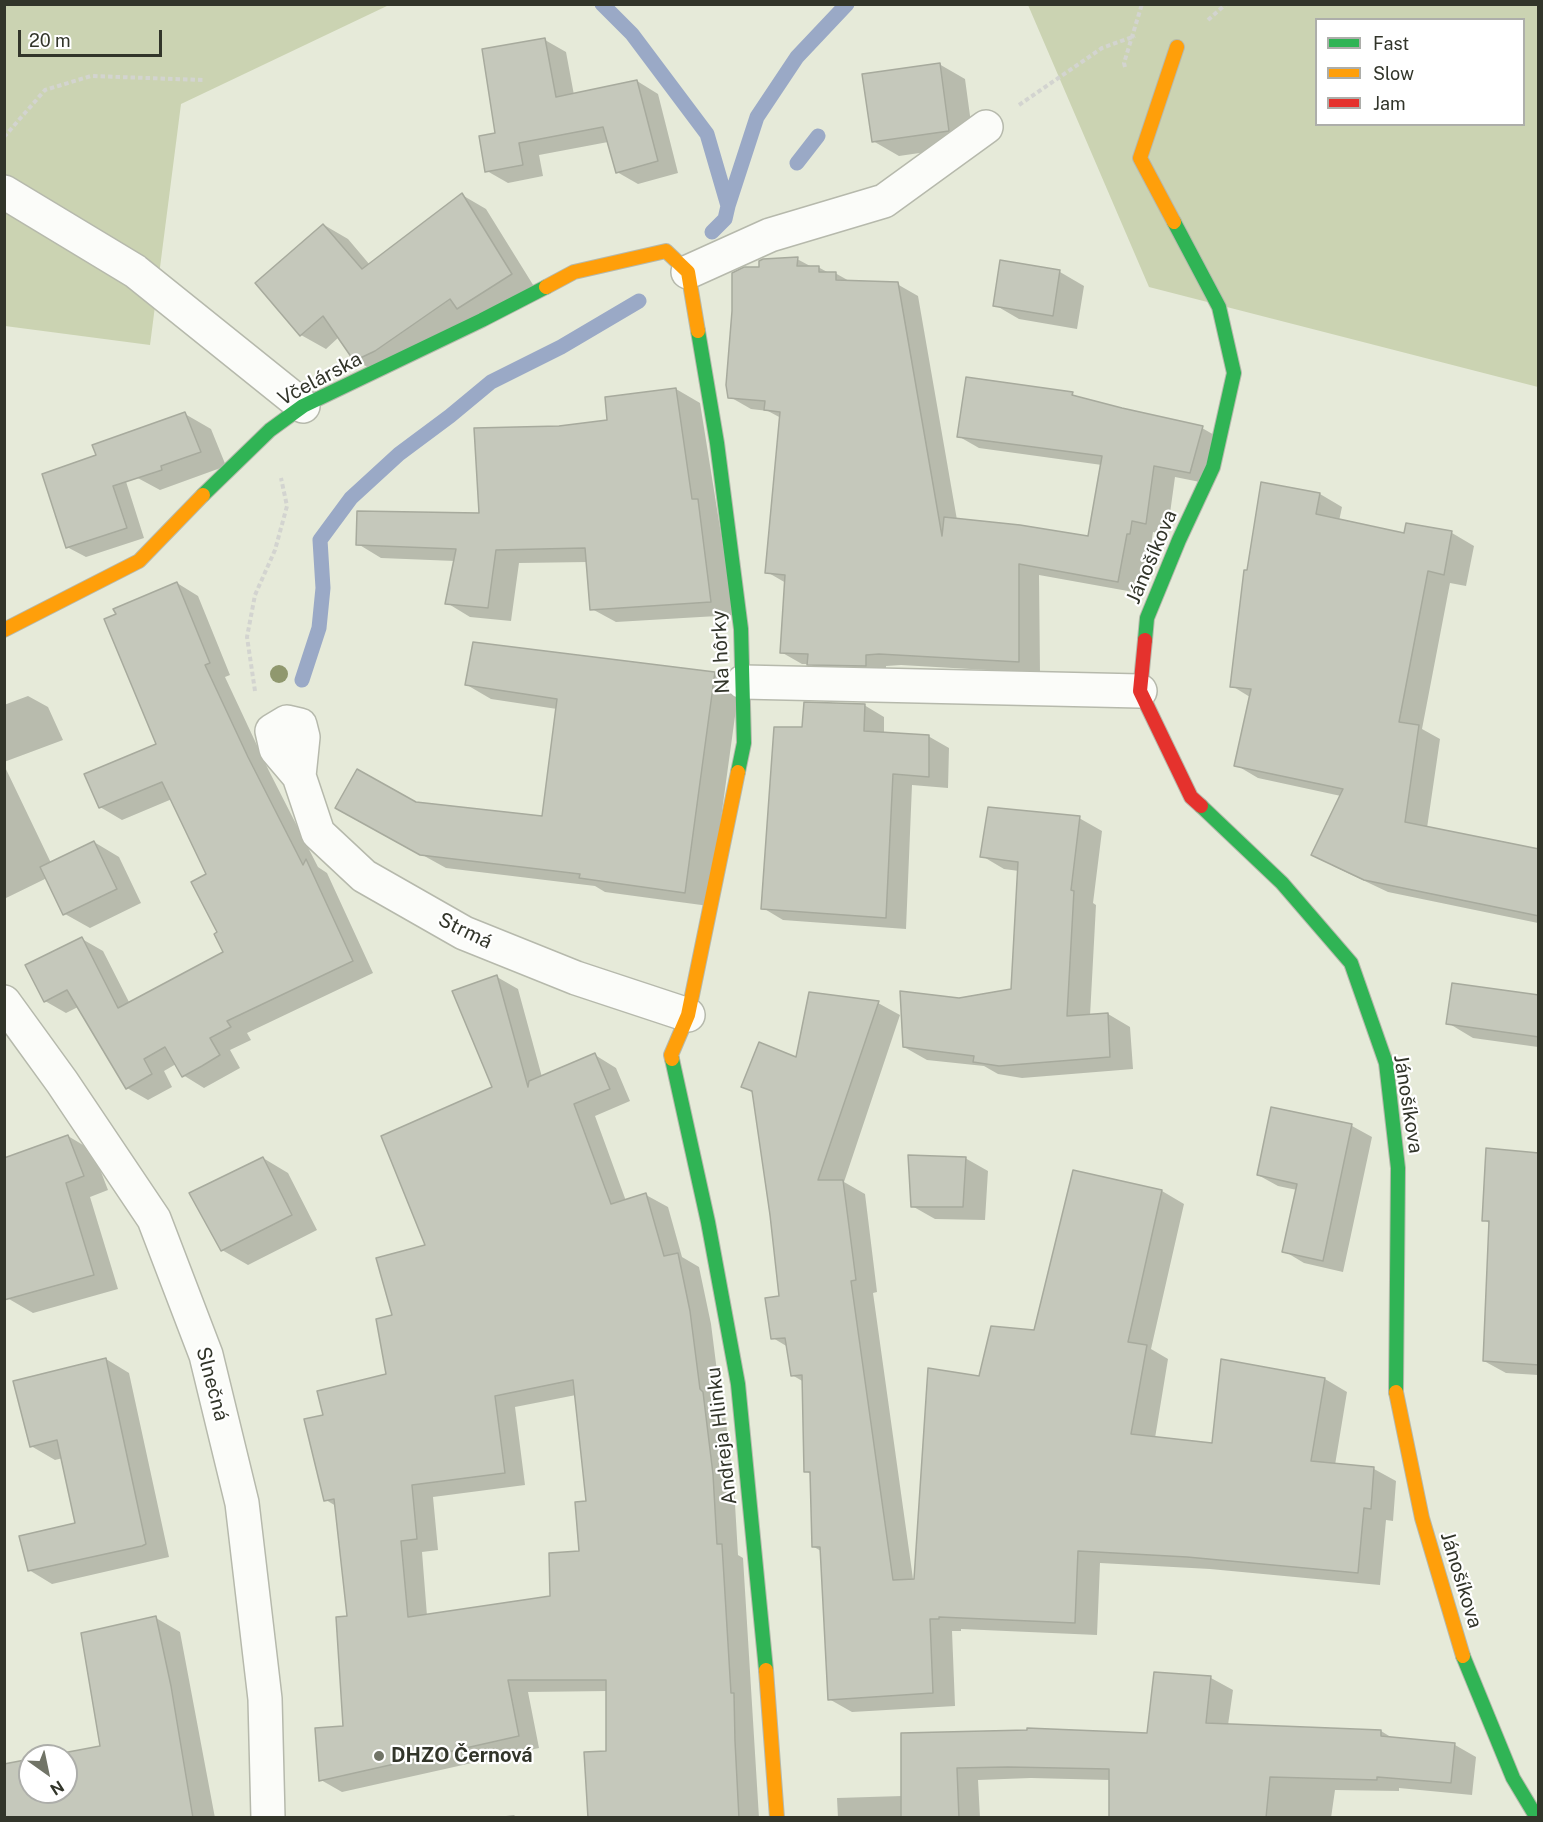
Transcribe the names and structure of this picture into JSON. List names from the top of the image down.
{
  "streets": {
    "street": [
      "Včelárska",
      "Jánošíkova",
      "Na hôrky",
      "Strmá",
      "Slnečná",
      "Andreja Hlinku"
    ]
  },
  "crossings": [
    ["Včelárska", "Na hôrky"],
    ["Na hôrky", "Strmá"],
    ["Na hôrky", "Andreja Hlinku"]
  ],
  "places": ["DHZO Černová"],
  "legend": ["Fast", "Slow", "Jam"],
  "scale_bar": "20 m",
  "north": "bottom right"
}
